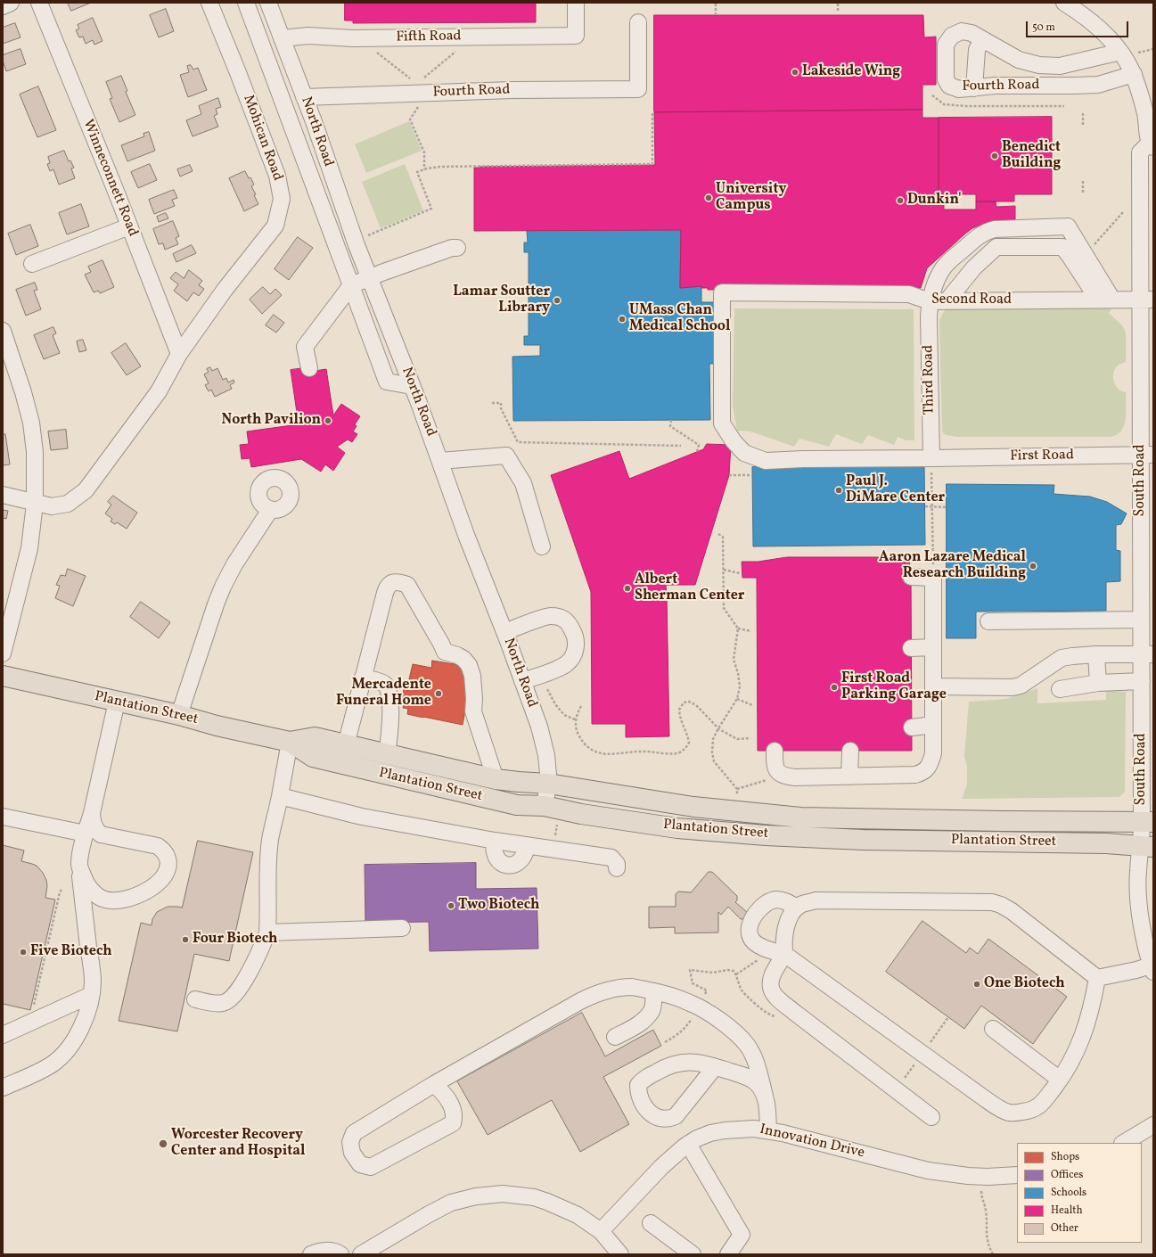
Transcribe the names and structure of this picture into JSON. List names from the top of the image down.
{
  "streets": {
    "main road": ["Plantation Street"],
    "street": [
      "Fifth Road",
      "Fourth Road",
      "North Road",
      "Mohican Road",
      "Winneconnett Road",
      "Second Road",
      "Third Road",
      "First Road",
      "South Road",
      "Innovation Drive"
    ]
  },
  "crossings": [
    ["Fifth Road", "North Road"],
    ["Fourth Road", "North Road"],
    ["Fourth Road", "South Road"],
    ["North Road", "Plantation Street"],
    ["Mohican Road", "Winneconnett Road"],
    ["Second Road", "Third Road"],
    ["Second Road", "First Road"],
    ["Second Road", "South Road"],
    ["Third Road", "First Road"],
    ["First Road", "South Road"],
    ["South Road", "Plantation Street"]
  ],
  "places": [
    "Lakeside Wing",
    "Benedict Building",
    "University Campus",
    "Dunkin'",
    "Lamar Soutter Library",
    "UMass Chan Medical School",
    "North Pavilion",
    "Paul J. DiMare Center",
    "Aaron Lazare Medical Research Building",
    "Albert Sherman Center",
    "First Road Parking Garage",
    "Mercadente Funeral Home",
    "Two Biotech",
    "Four Biotech",
    "Five Biotech",
    "One Biotech",
    "Worcester Recovery Center and Hospital"
  ],
  "legend": [
    "Shops",
    "Offices",
    "Schools",
    "Health",
    "Other"
  ],
  "scale_bar": "50 m"
}
